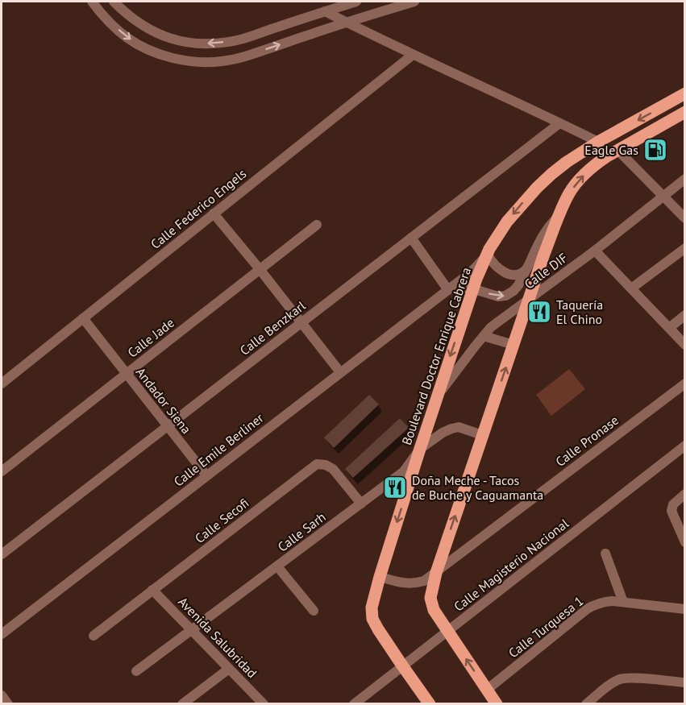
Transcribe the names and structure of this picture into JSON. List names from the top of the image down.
{
  "streets": {
    "main road": ["Boulevard Doctor Enrique Cabrera"],
    "street": [
      "Calle Federico Engels",
      "Calle DIF",
      "Calle Benzkarl",
      "Calle Jade",
      "Andador Siena",
      "Calle Pronase",
      "Calle Emile Berliner",
      "Calle Secofi",
      "Calle Sarh",
      "Calle Magisterio Nacional",
      "Calle Turquesa 1",
      "Avenida Salubridad"
    ]
  },
  "crossings": [
    ["Calle Federico Engels", "Andador Siena"],
    ["Calle DIF", "Boulevard Doctor Enrique Cabrera"],
    ["Calle Benzkarl", "Andador Siena"],
    ["Calle Jade", "Andador Siena"],
    ["Boulevard Doctor Enrique Cabrera", "Calle Pronase"],
    ["Boulevard Doctor Enrique Cabrera", "Calle Emile Berliner"],
    ["Boulevard Doctor Enrique Cabrera", "Calle Sarh"],
    ["Boulevard Doctor Enrique Cabrera", "Calle Magisterio Nacional"],
    ["Andador Siena", "Calle Emile Berliner"],
    ["Calle Secofi", "Calle Sarh"],
    ["Calle Secofi", "Avenida Salubridad"],
    ["Calle Sarh", "Avenida Salubridad"]
  ],
  "places": {
    "fuel station": ["Eagle Gas"],
    "restaurant": ["Taquería El Chino", "Doña Meche - Tacos de Buche y Caguamanta"]
  }
}
